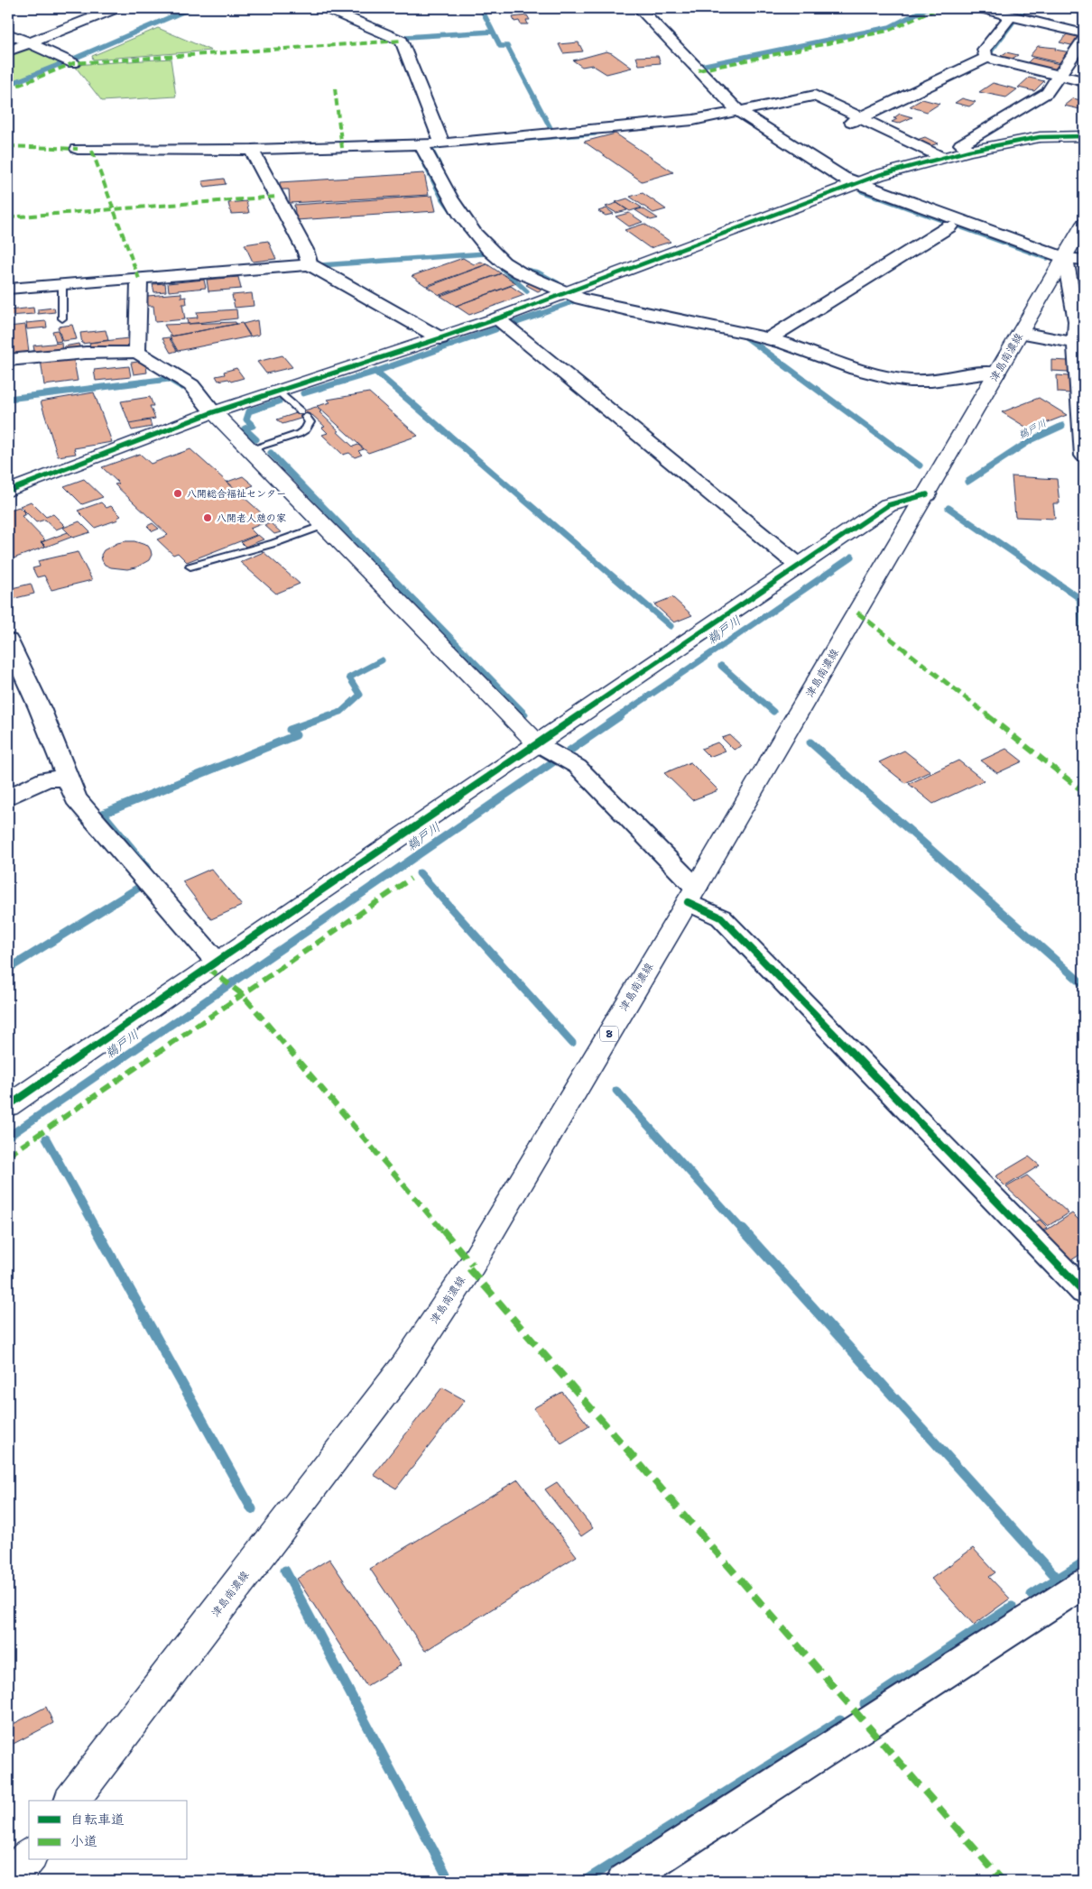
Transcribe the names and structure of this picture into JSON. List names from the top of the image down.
{
  "streets": {
    "street": ["津島南濃線", "8"]
  },
  "water": ["鵜戸川"],
  "places": ["八開総合福祉センター", "八開老人憩の家"],
  "legend": ["自転車道", "小道"]
}
